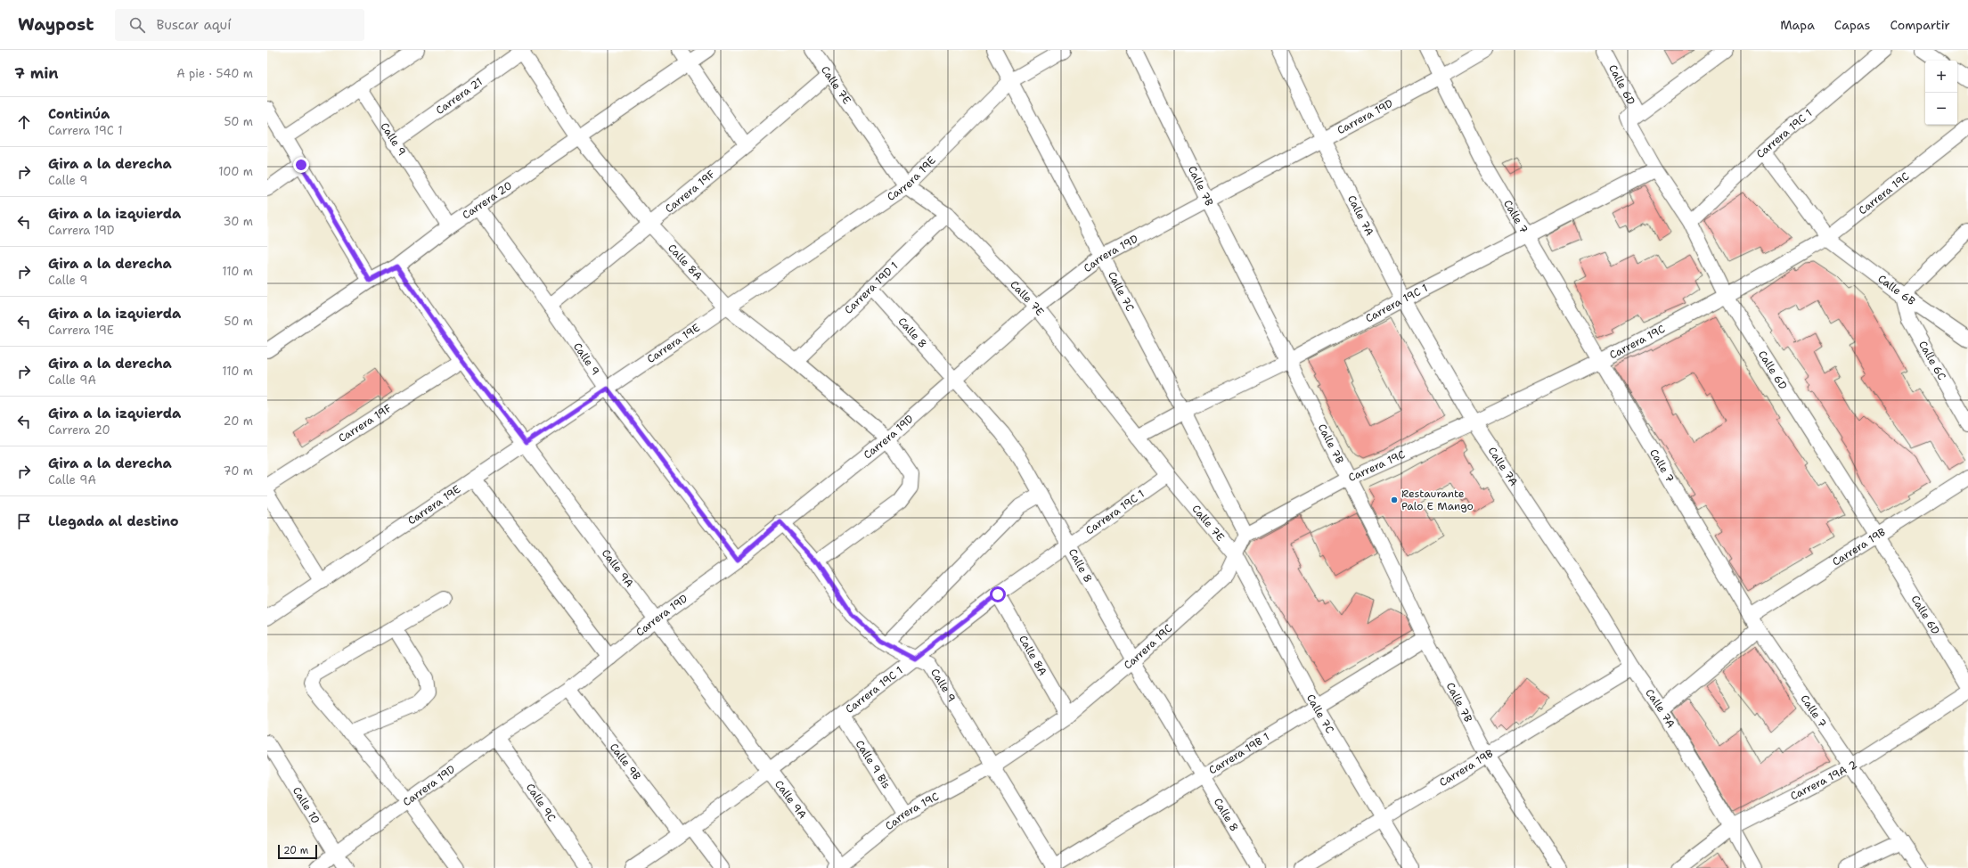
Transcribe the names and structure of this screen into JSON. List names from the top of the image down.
{
  "streets": {
    "street": [
      "Calle 6D",
      "Calle 7E",
      "Carrera 21",
      "Carrera 19D",
      "Carrera 19C 1",
      "Calle 9",
      "Carrera 19E",
      "Calle 7B",
      "Carrera 19F",
      "Carrera 19C",
      "Carrera 20",
      "Calle 7A",
      "Calle 7",
      "Calle 8A",
      "Carrera 19D 1",
      "Calle 6B",
      "Calle 7C",
      "Calle 8",
      "Calle 6C",
      "Carrera 19B",
      "Calle 9A",
      "Carrera 19B 1",
      "Calle 9B",
      "Calle 9 Bis",
      "Carrera 19A 2",
      "Calle 9C",
      "Calle 10"
    ]
  },
  "crossings": [
    ["Calle 6D", "Carrera 19C 1"],
    ["Calle 6D", "Carrera 19C"],
    ["Calle 6D", "Carrera 19B"],
    ["Calle 7E", "Carrera 19D"],
    ["Calle 7E", "Carrera 19C 1"],
    ["Calle 7E", "Carrera 19E"],
    ["Calle 7E", "Carrera 19F"],
    ["Calle 7E", "Carrera 19C"],
    ["Calle 7E", "Carrera 19D 1"],
    ["Calle 7E", "Calle 7C"],
    ["Carrera 21", "Calle 9"],
    ["Carrera 21", "Calle 8A"],
    ["Carrera 19D", "Calle 9"],
    ["Carrera 19D", "Calle 7B"],
    ["Carrera 19D", "Calle 7A"],
    ["Carrera 19D", "Calle 7"],
    ["Carrera 19D", "Calle 8A"],
    ["Carrera 19D", "Calle 7C"],
    ["Carrera 19D", "Calle 8"],
    ["Carrera 19D", "Calle 9A"],
    ["Carrera 19D", "Calle 9B"],
    ["Carrera 19D", "Calle 9C"],
    ["Carrera 19D", "Calle 10"],
    ["Carrera 19C 1", "Calle 9"],
    ["Carrera 19C 1", "Calle 7B"],
    ["Carrera 19C 1", "Calle 7A"],
    ["Carrera 19C 1", "Calle 7"],
    ["Carrera 19C 1", "Calle 8A"],
    ["Carrera 19C 1", "Calle 7C"],
    ["Carrera 19C 1", "Calle 8"],
    ["Carrera 19C 1", "Calle 9A"],
    ["Carrera 19C 1", "Calle 9B"],
    ["Carrera 19C 1", "Calle 9 Bis"],
    ["Calle 9", "Carrera 19E"],
    ["Calle 9", "Carrera 19F"],
    ["Calle 9", "Carrera 19C"],
    ["Calle 9", "Carrera 20"],
    ["Calle 9", "Calle 8A"],
    ["Calle 9", "Carrera 19B 1"],
    ["Carrera 19E", "Calle 8A"],
    ["Carrera 19E", "Calle 7C"],
    ["Carrera 19E", "Calle 9A"],
    ["Calle 7B", "Carrera 19C"],
    ["Calle 7B", "Carrera 19B"],
    ["Calle 7B", "Carrera 19B 1"],
    ["Carrera 19F", "Calle 8A"],
    ["Carrera 19F", "Calle 9A"],
    ["Carrera 19C", "Calle 7A"],
    ["Carrera 19C", "Calle 7"],
    ["Carrera 19C", "Calle 8A"],
    ["Carrera 19C", "Calle 6B"],
    ["Carrera 19C", "Calle 7C"],
    ["Carrera 19C", "Calle 8"],
    ["Carrera 19C", "Calle 9A"],
    ["Carrera 19C", "Calle 9 Bis"],
    ["Carrera 20", "Calle 8A"],
    ["Carrera 20", "Calle 9A"],
    ["Calle 7A", "Carrera 19B"],
    ["Calle 7A", "Carrera 19A 2"],
    ["Calle 7", "Carrera 19B"],
    ["Calle 7", "Carrera 19A 2"],
    ["Calle 8A", "Carrera 19D 1"],
    ["Carrera 19D 1", "Calle 8"],
    ["Calle 6B", "Calle 6C"],
    ["Calle 7C", "Carrera 19B"],
    ["Calle 7C", "Carrera 19B 1"],
    ["Calle 8", "Carrera 19B 1"]
  ],
  "places": ["Restaurante Palo E Mango"],
  "scale_bar": "20 m",
  "page": {
    "header": "Waypost",
    "search": "Buscar aquí",
    "nav": ["Mapa", "Capas", "Compartir"],
    "heading": ["7 min", "A pie · 540 m"],
    "map_buttons": ["+", "−"],
    "list": [
      ["Continúa", "Carrera 19C 1", "50 m"],
      ["Gira a la derecha", "Calle 9", "100 m"],
      ["Gira a la izquierda", "Carrera 19D", "30 m"],
      ["Gira a la derecha", "Calle 9", "110 m"],
      ["Gira a la izquierda", "Carrera 19E", "50 m"],
      ["Gira a la derecha", "Calle 9A", "110 m"],
      ["Gira a la izquierda", "Carrera 20", "20 m"],
      ["Gira a la derecha", "Calle 9A", "70 m"],
      "Llegada al destino"
    ],
    "scale": "20 m"
  }
}
